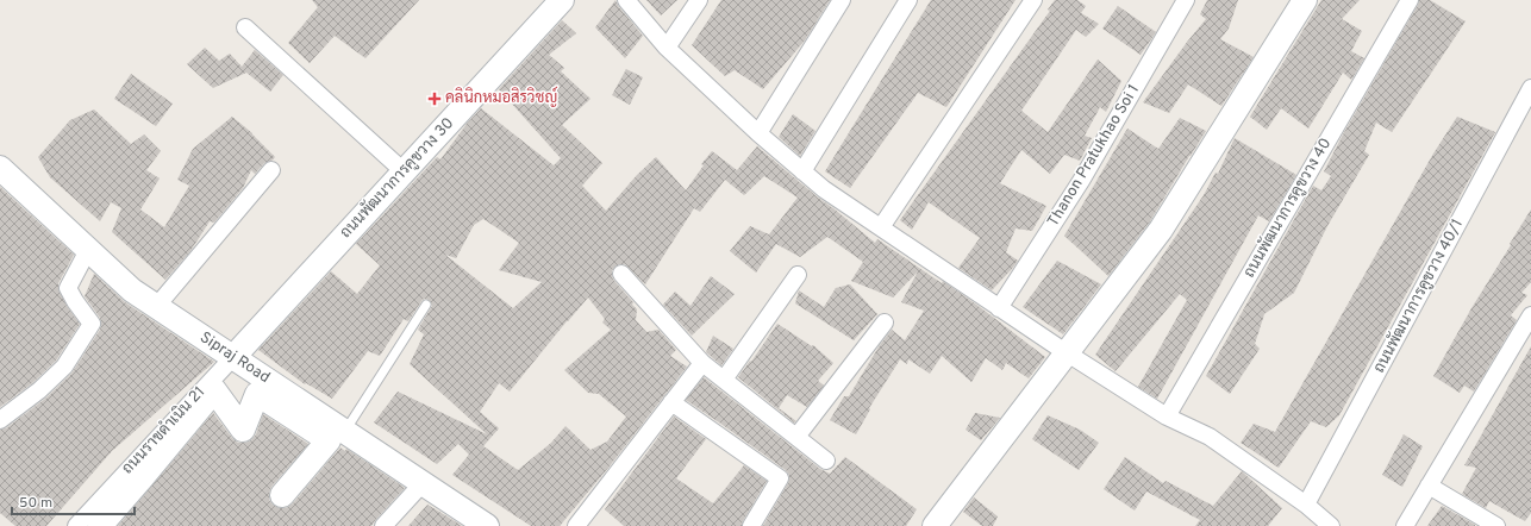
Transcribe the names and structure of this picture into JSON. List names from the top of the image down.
{
  "streets": {
    "street": [
      "Thanon Pratukhao Soi 1",
      "ถนนพัฒนาการคูขวาง 30",
      "ถนนพัฒนาการคูขวาง 40",
      "ถนนพัฒนาการคูขวาง 40/1",
      "Sipraj Road",
      "ถนนราขดำเนิน 21"
    ]
  },
  "crossings": [
    ["ถนนพัฒนาการคูขวาง 30", "Sipraj Road"],
    ["ถนนพัฒนาการคูขวาง 30", "ถนนราขดำเนิน 21"],
    ["Sipraj Road", "ถนนราขดำเนิน 21"]
  ],
  "places": {
    "health": ["คลินิกหมอสิรวิชญ์"]
  },
  "scale_bar": "50 m"
}
